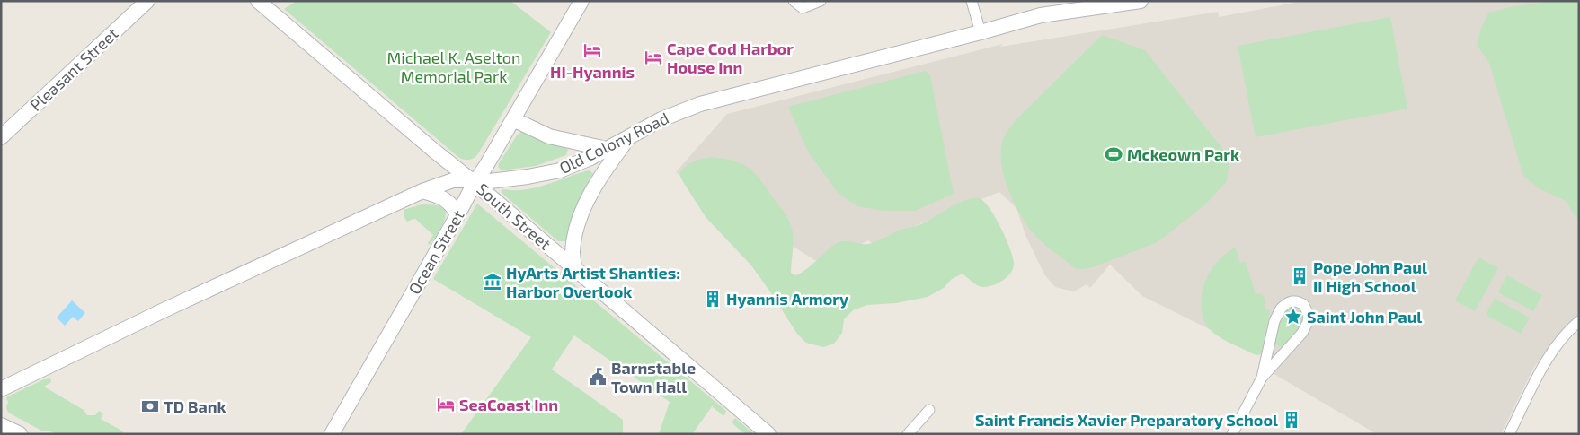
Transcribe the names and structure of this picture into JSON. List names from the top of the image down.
{
  "streets": {
    "main road": [
      "Pleasant Street",
      "Old Colony Road",
      "South Street",
      "Ocean Street"
    ]
  },
  "crossings": [
    ["Old Colony Road", "South Street"],
    ["Old Colony Road", "Ocean Street"],
    ["South Street", "Ocean Street"]
  ],
  "parks": ["Michael K. Aselton Memorial Park"],
  "places": {
    "hotel": ["HI-Hyannis", "Cape Cod Harbor House Inn", "SeaCoast Inn"],
    "sports": ["Mckeown Park"],
    "building": ["Pope John Paul II High School", "Hyannis Armory", "Saint Francis Xavier Preparatory School"],
    "museum": ["HyArts Artist Shanties: Harbor Overlook"],
    "place": ["Saint John Paul"],
    "public building": ["Barnstable Town Hall"],
    "bank": ["TD Bank"]
  }
}
